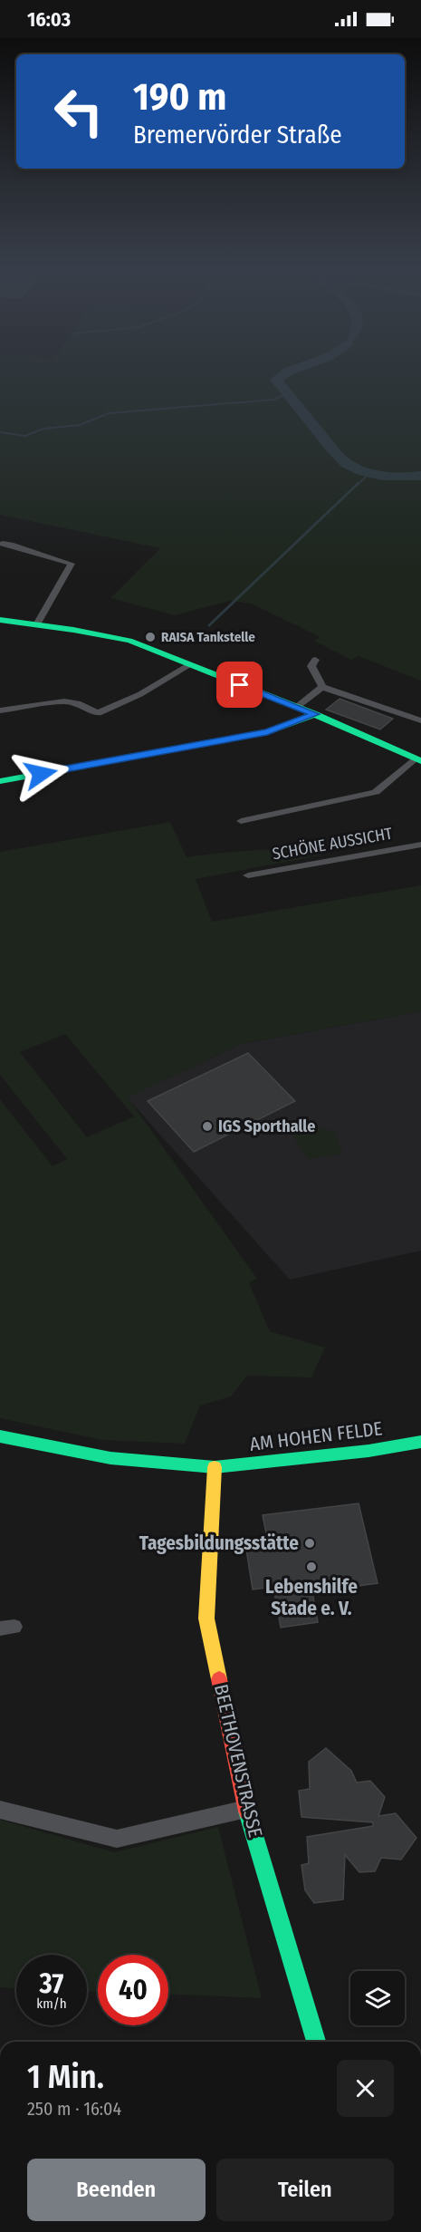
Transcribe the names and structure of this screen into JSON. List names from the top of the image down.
{
  "streets": {
    "street": ["SCHÖNE AUSSICHT", "AM HOHEN FELDE", "BEETHOVENSTRASSE"]
  },
  "crossings": [
    ["AM HOHEN FELDE", "BEETHOVENSTRASSE"]
  ],
  "places": [
    "RAISA Tankstelle",
    "IGS Sporthalle",
    "Tagesbildungsstätte",
    "Lebenshilfe Stade e. V."
  ],
  "page": {
    "status": "16:03",
    "turn": ["190 m", "Bremervörder Straße"],
    "speed": "37 km/h",
    "limit": "40",
    "heading": ["1 Min.", "250 m · 16:04"],
    "buttons": ["Beenden", "Teilen"]
  }
}
